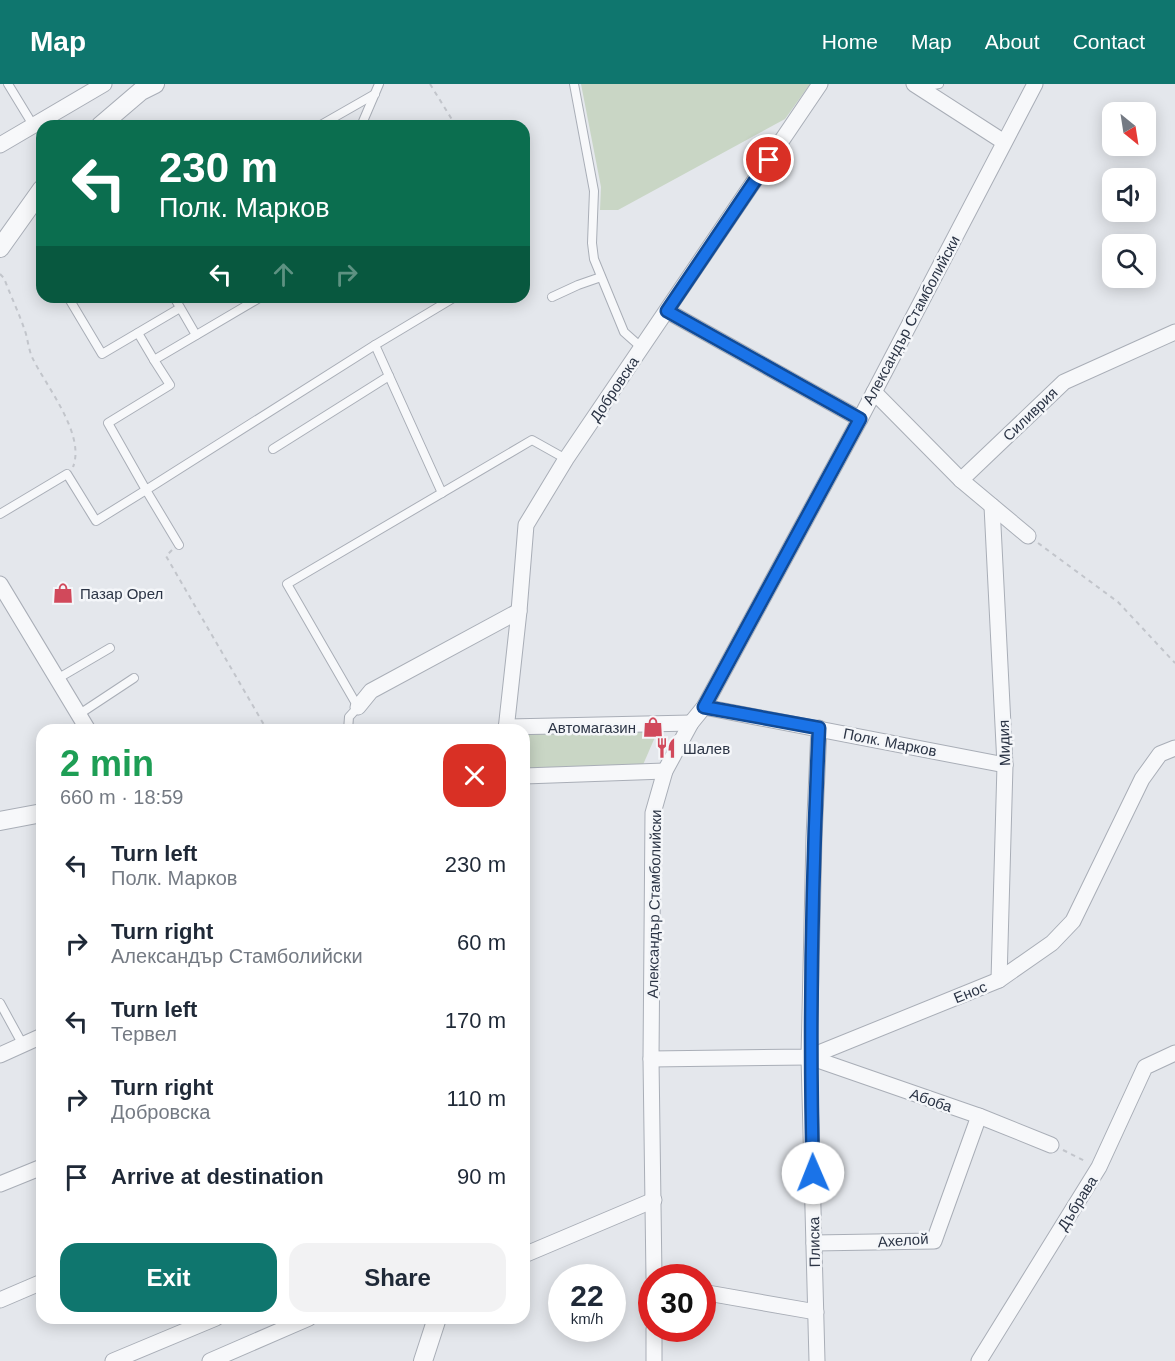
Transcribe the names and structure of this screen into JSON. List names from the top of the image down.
{
  "streets": {
    "street": [
      "Александър Стамболийски",
      "Добровска",
      "Силиврия",
      "Полк. Марков",
      "Мидия",
      "Енос",
      "Абоба",
      "Дъбрава",
      "Ахелой",
      "Плиска"
    ]
  },
  "crossings": [
    ["Александър Стамболийски", "Полк. Марков"],
    ["Александър Стамболийски", "Енос"],
    ["Полк. Марков", "Мидия"],
    ["Полк. Марков", "Плиска"],
    ["Мидия", "Енос"],
    ["Енос", "Абоба"],
    ["Енос", "Плиска"],
    ["Абоба", "Ахелой"],
    ["Абоба", "Плиска"],
    ["Ахелой", "Плиска"]
  ],
  "places": {
    "shop": ["Пазар Орел", "Автомагазин"],
    "restaurant": ["Шалев"]
  },
  "north": "bottom right",
  "page": {
    "header": "Map",
    "nav": [
      "Home",
      "Map",
      "About",
      "Contact"
    ],
    "turn": ["230 m", "Полк. Марков"],
    "heading": ["2 min", "660 m · 18:59"],
    "list": [
      {
        "name": "Turn left",
        "note": "Полк. Марков",
        "value": "230 m"
      },
      {
        "name": "Turn right",
        "note": "Александър Стамболийски",
        "value": "60 m"
      },
      {
        "name": "Turn left",
        "note": "Тервел",
        "value": "170 m"
      },
      {
        "name": "Turn right",
        "note": "Добровска",
        "value": "110 m"
      },
      {
        "name": "Arrive at destination",
        "value": "90 m"
      }
    ],
    "buttons": ["Exit", "Share"],
    "speed": "22 km/h",
    "limit": "30"
  }
}
